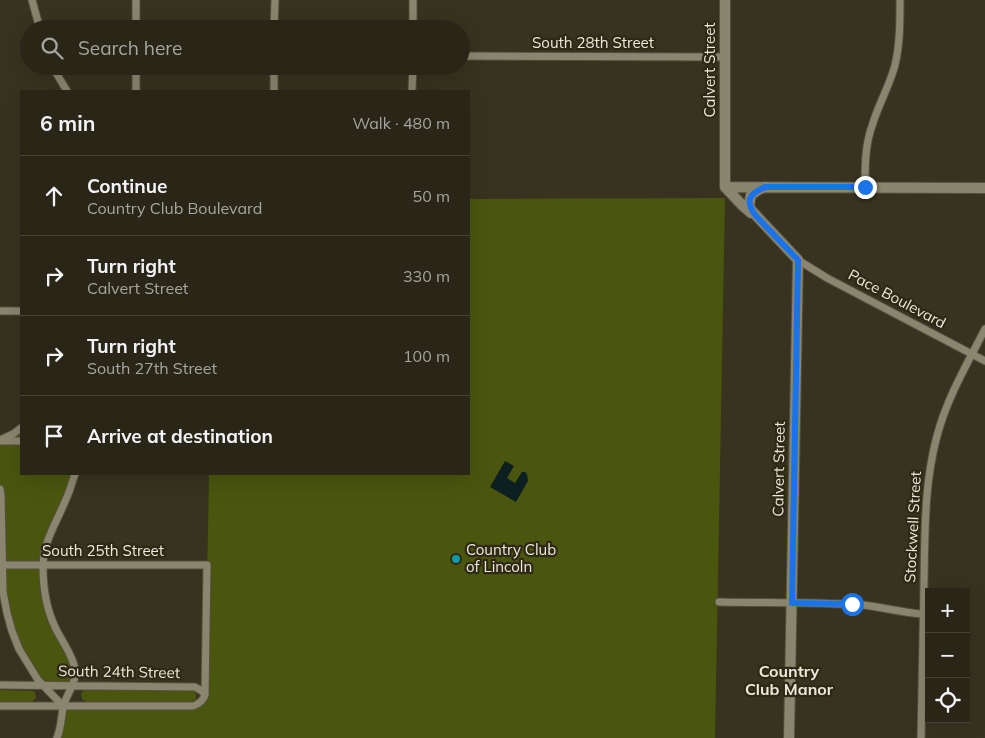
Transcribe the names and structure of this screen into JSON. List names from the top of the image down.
{
  "streets": {
    "street": [
      "South 28th Street",
      "Calvert Street",
      "Pace Boulevard",
      "Stockwell Street",
      "South 25th Street",
      "South 24th Street"
    ]
  },
  "crossings": [
    ["South 28th Street", "Calvert Street"],
    ["Calvert Street", "Pace Boulevard"],
    ["Pace Boulevard", "Stockwell Street"],
    ["South 25th Street", "South 24th Street"]
  ],
  "districts": ["Country Club Manor"],
  "places": ["Country Club of Lincoln"],
  "page": {
    "search": "Search here",
    "heading": ["6 min", "Walk · 480 m"],
    "list": [
      ["Continue", "Country Club Boulevard", "50 m"],
      ["Turn right", "Calvert Street", "330 m"],
      ["Turn right", "South 27th Street", "100 m"],
      "Arrive at destination"
    ],
    "map_buttons": ["+", "−"]
  }
}
